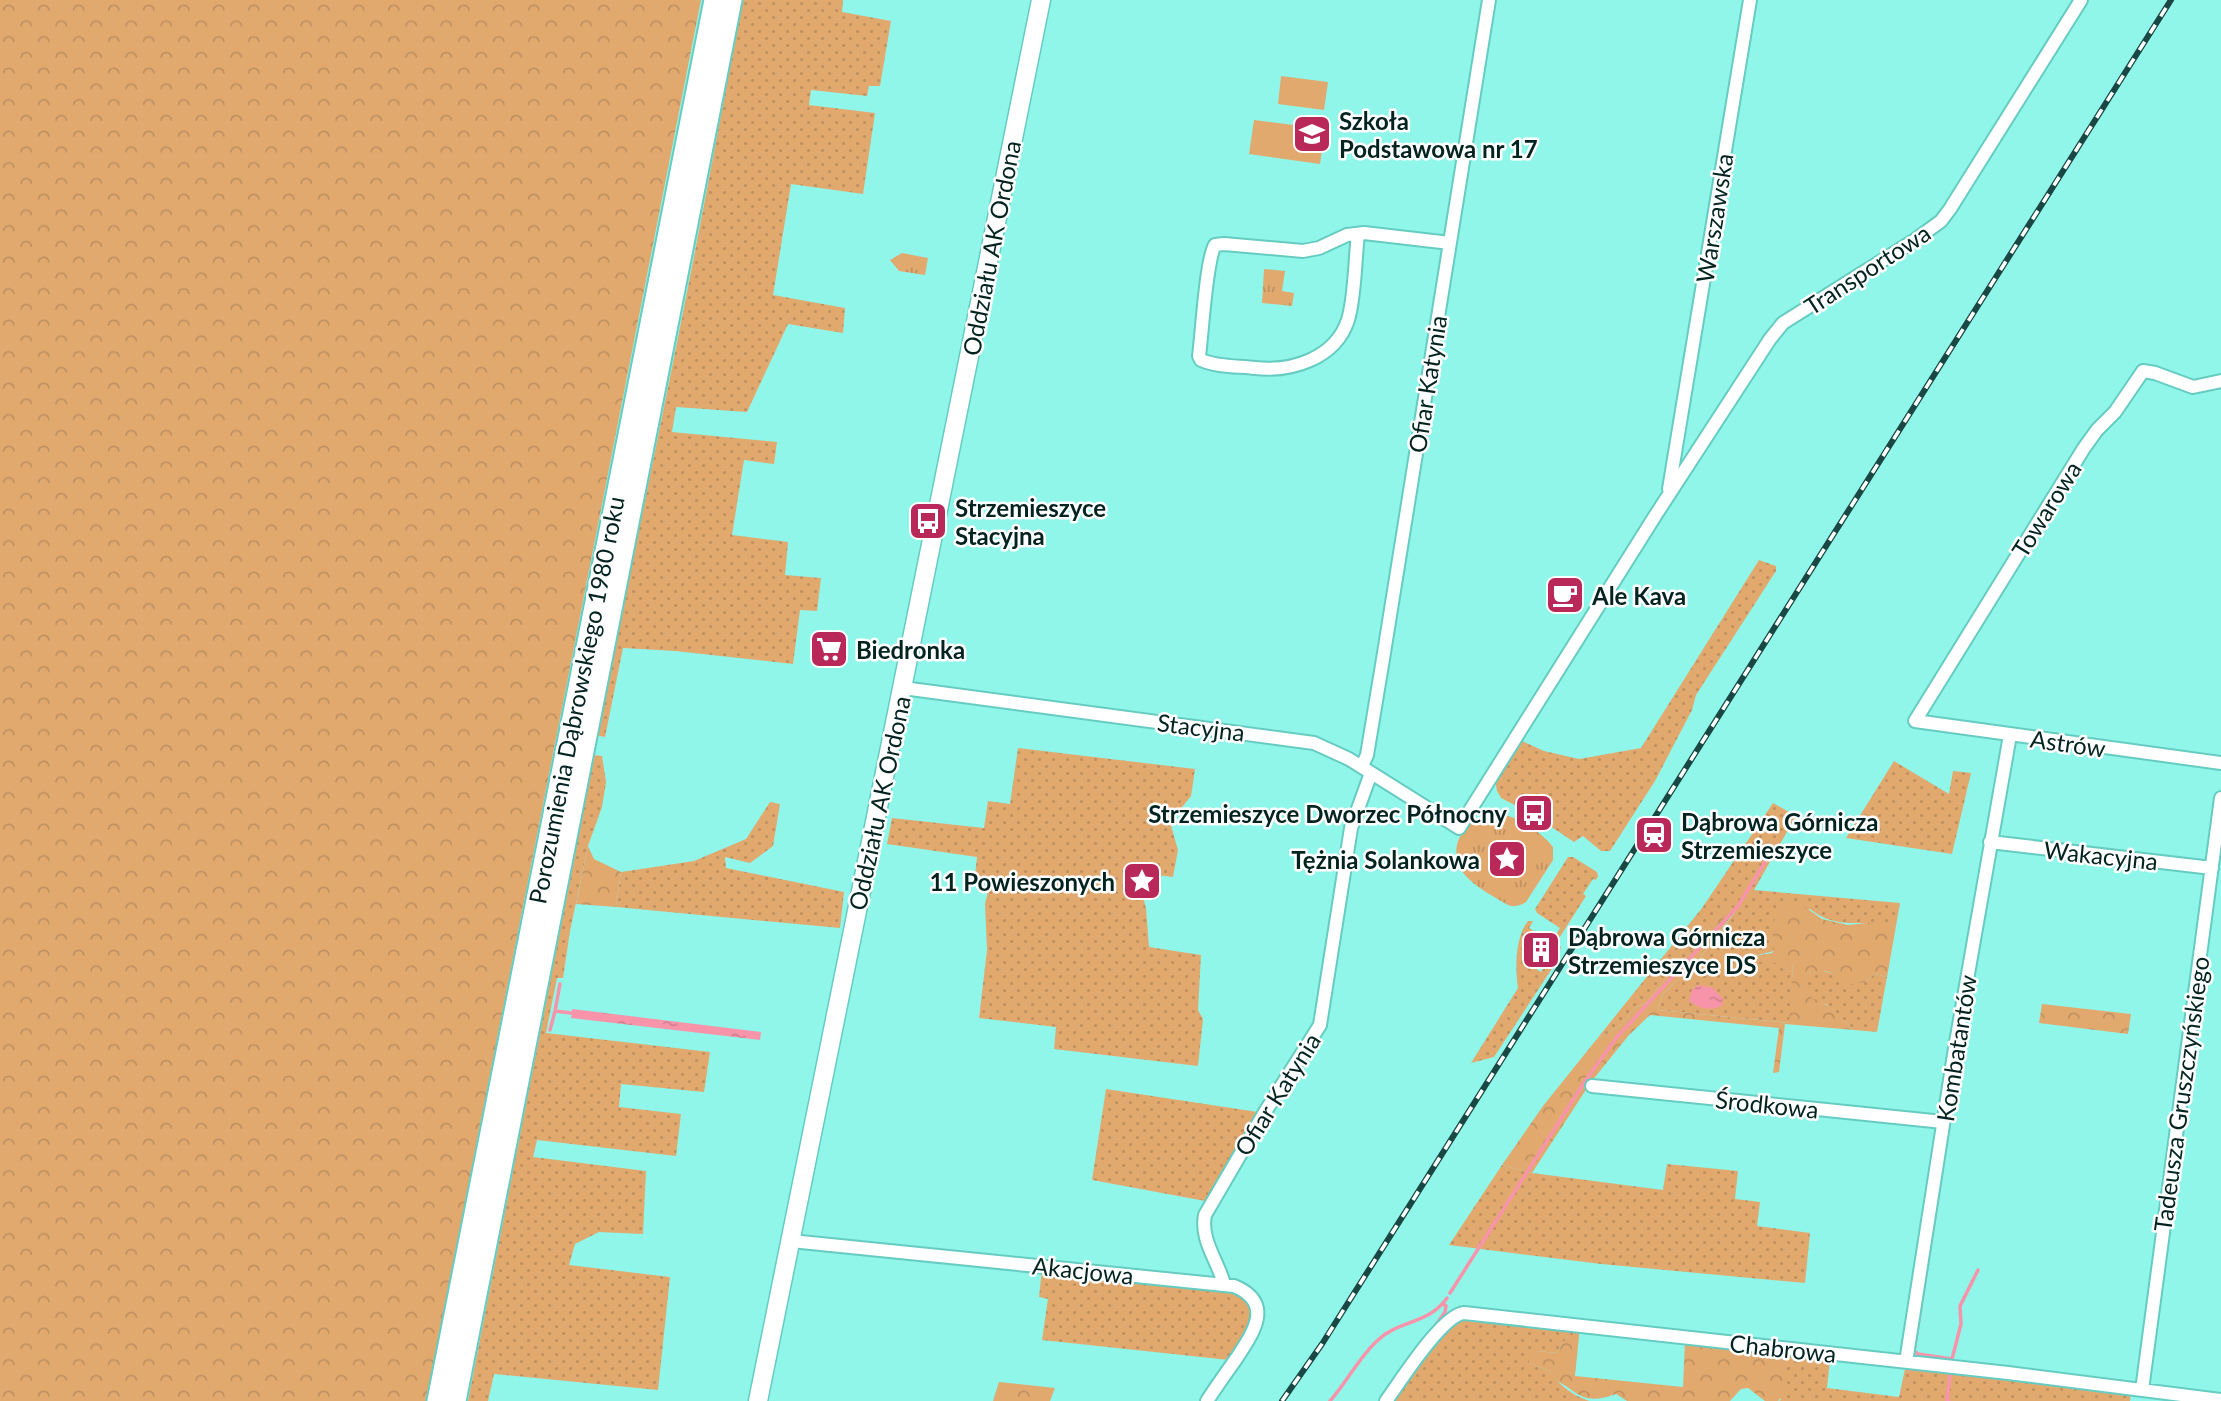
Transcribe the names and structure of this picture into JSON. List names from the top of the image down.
{
  "streets": {
    "main road": ["Porozumienia Dąbrowskiego 1980 roku"],
    "street": [
      "Warszawska",
      "Oddziału AK Ordona",
      "Transportowa",
      "Ofiar Katynia",
      "Towarowa",
      "Stacyjna",
      "Astrów",
      "Wakacyjna",
      "Kombatantów",
      "Tadeusza Gruszczyńskiego",
      "Środkowa",
      "Akacjowa",
      "Chabrowa"
    ]
  },
  "crossings": [
    ["Warszawska", "Transportowa"],
    ["Warszawska", "Stacyjna"],
    ["Oddziału AK Ordona", "Stacyjna"],
    ["Oddziału AK Ordona", "Akacjowa"],
    ["Ofiar Katynia", "Stacyjna"],
    ["Ofiar Katynia", "Akacjowa"],
    ["Towarowa", "Astrów"],
    ["Astrów", "Kombatantów"],
    ["Wakacyjna", "Kombatantów"],
    ["Wakacyjna", "Tadeusza Gruszczyńskiego"],
    ["Kombatantów", "Środkowa"],
    ["Kombatantów", "Chabrowa"],
    ["Tadeusza Gruszczyńskiego", "Chabrowa"]
  ],
  "places": {
    "school or university": ["Szkoła Podstawowa nr 17"],
    "bus stop": ["Strzemieszyce Stacyjna", "Strzemieszyce Dworzec Północny"],
    "cafe": ["Ale Kava"],
    "supermarket": ["Biedronka"],
    "station": ["Dąbrowa Górnicza Strzemieszyce"],
    "place": ["Tężnia Solankowa", "11 Powieszonych"],
    "building": ["Dąbrowa Górnicza Strzemieszyce DS"]
  }
}
